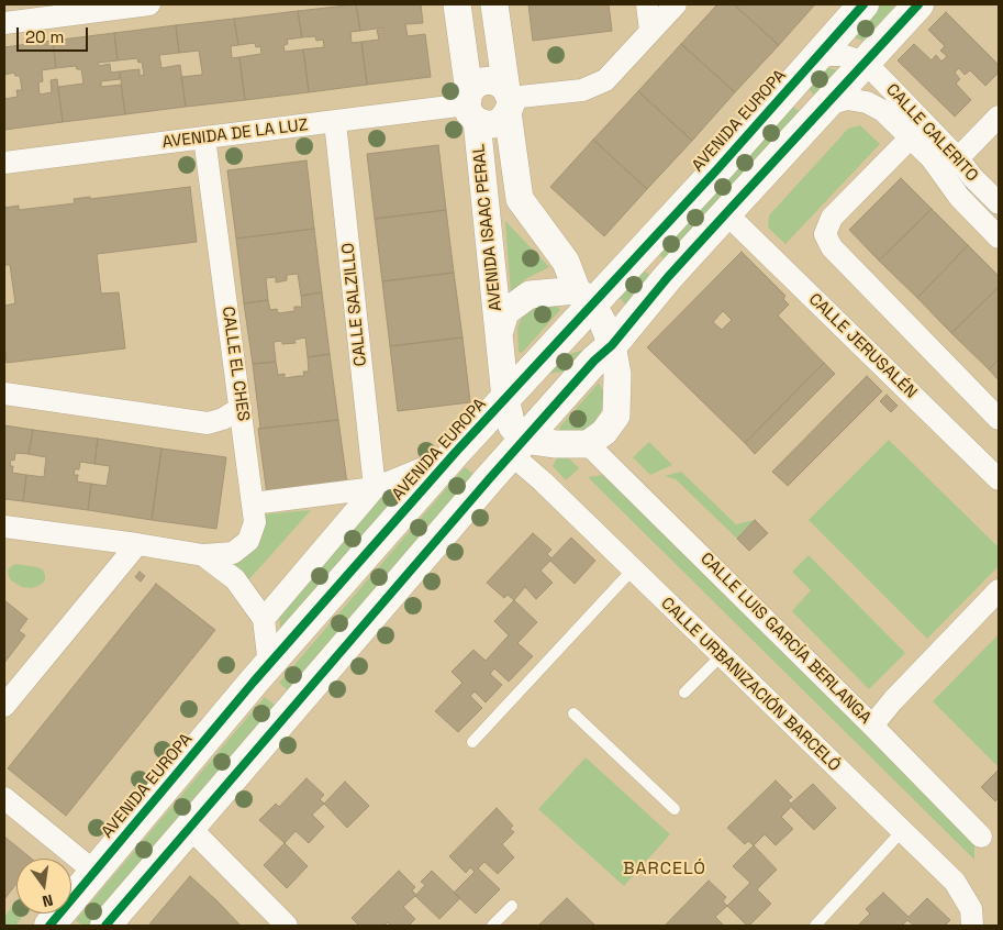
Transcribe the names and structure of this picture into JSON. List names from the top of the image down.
{
  "streets": {
    "main road": ["AVENIDA EUROPA"],
    "street": [
      "CALLE CALERITO",
      "AVENIDA DE LA LUZ",
      "AVENIDA ISAAC PERAL",
      "CALLE SALZILLO",
      "CALLE JERUSALÉN",
      "CALLE EL CHES",
      "CALLE LUIS GARCÍA BERLANGA",
      "CALLE URBANIZACIÓN BARCELÓ"
    ]
  },
  "crossings": [
    ["AVENIDA EUROPA", "AVENIDA ISAAC PERAL"],
    ["AVENIDA DE LA LUZ", "AVENIDA ISAAC PERAL"],
    ["AVENIDA DE LA LUZ", "CALLE SALZILLO"],
    ["AVENIDA DE LA LUZ", "CALLE EL CHES"],
    ["AVENIDA ISAAC PERAL", "CALLE LUIS GARCÍA BERLANGA"],
    ["AVENIDA ISAAC PERAL", "CALLE URBANIZACIÓN BARCELÓ"]
  ],
  "districts": ["BARCELÓ"],
  "scale_bar": "20 m",
  "north": "bottom"
}
